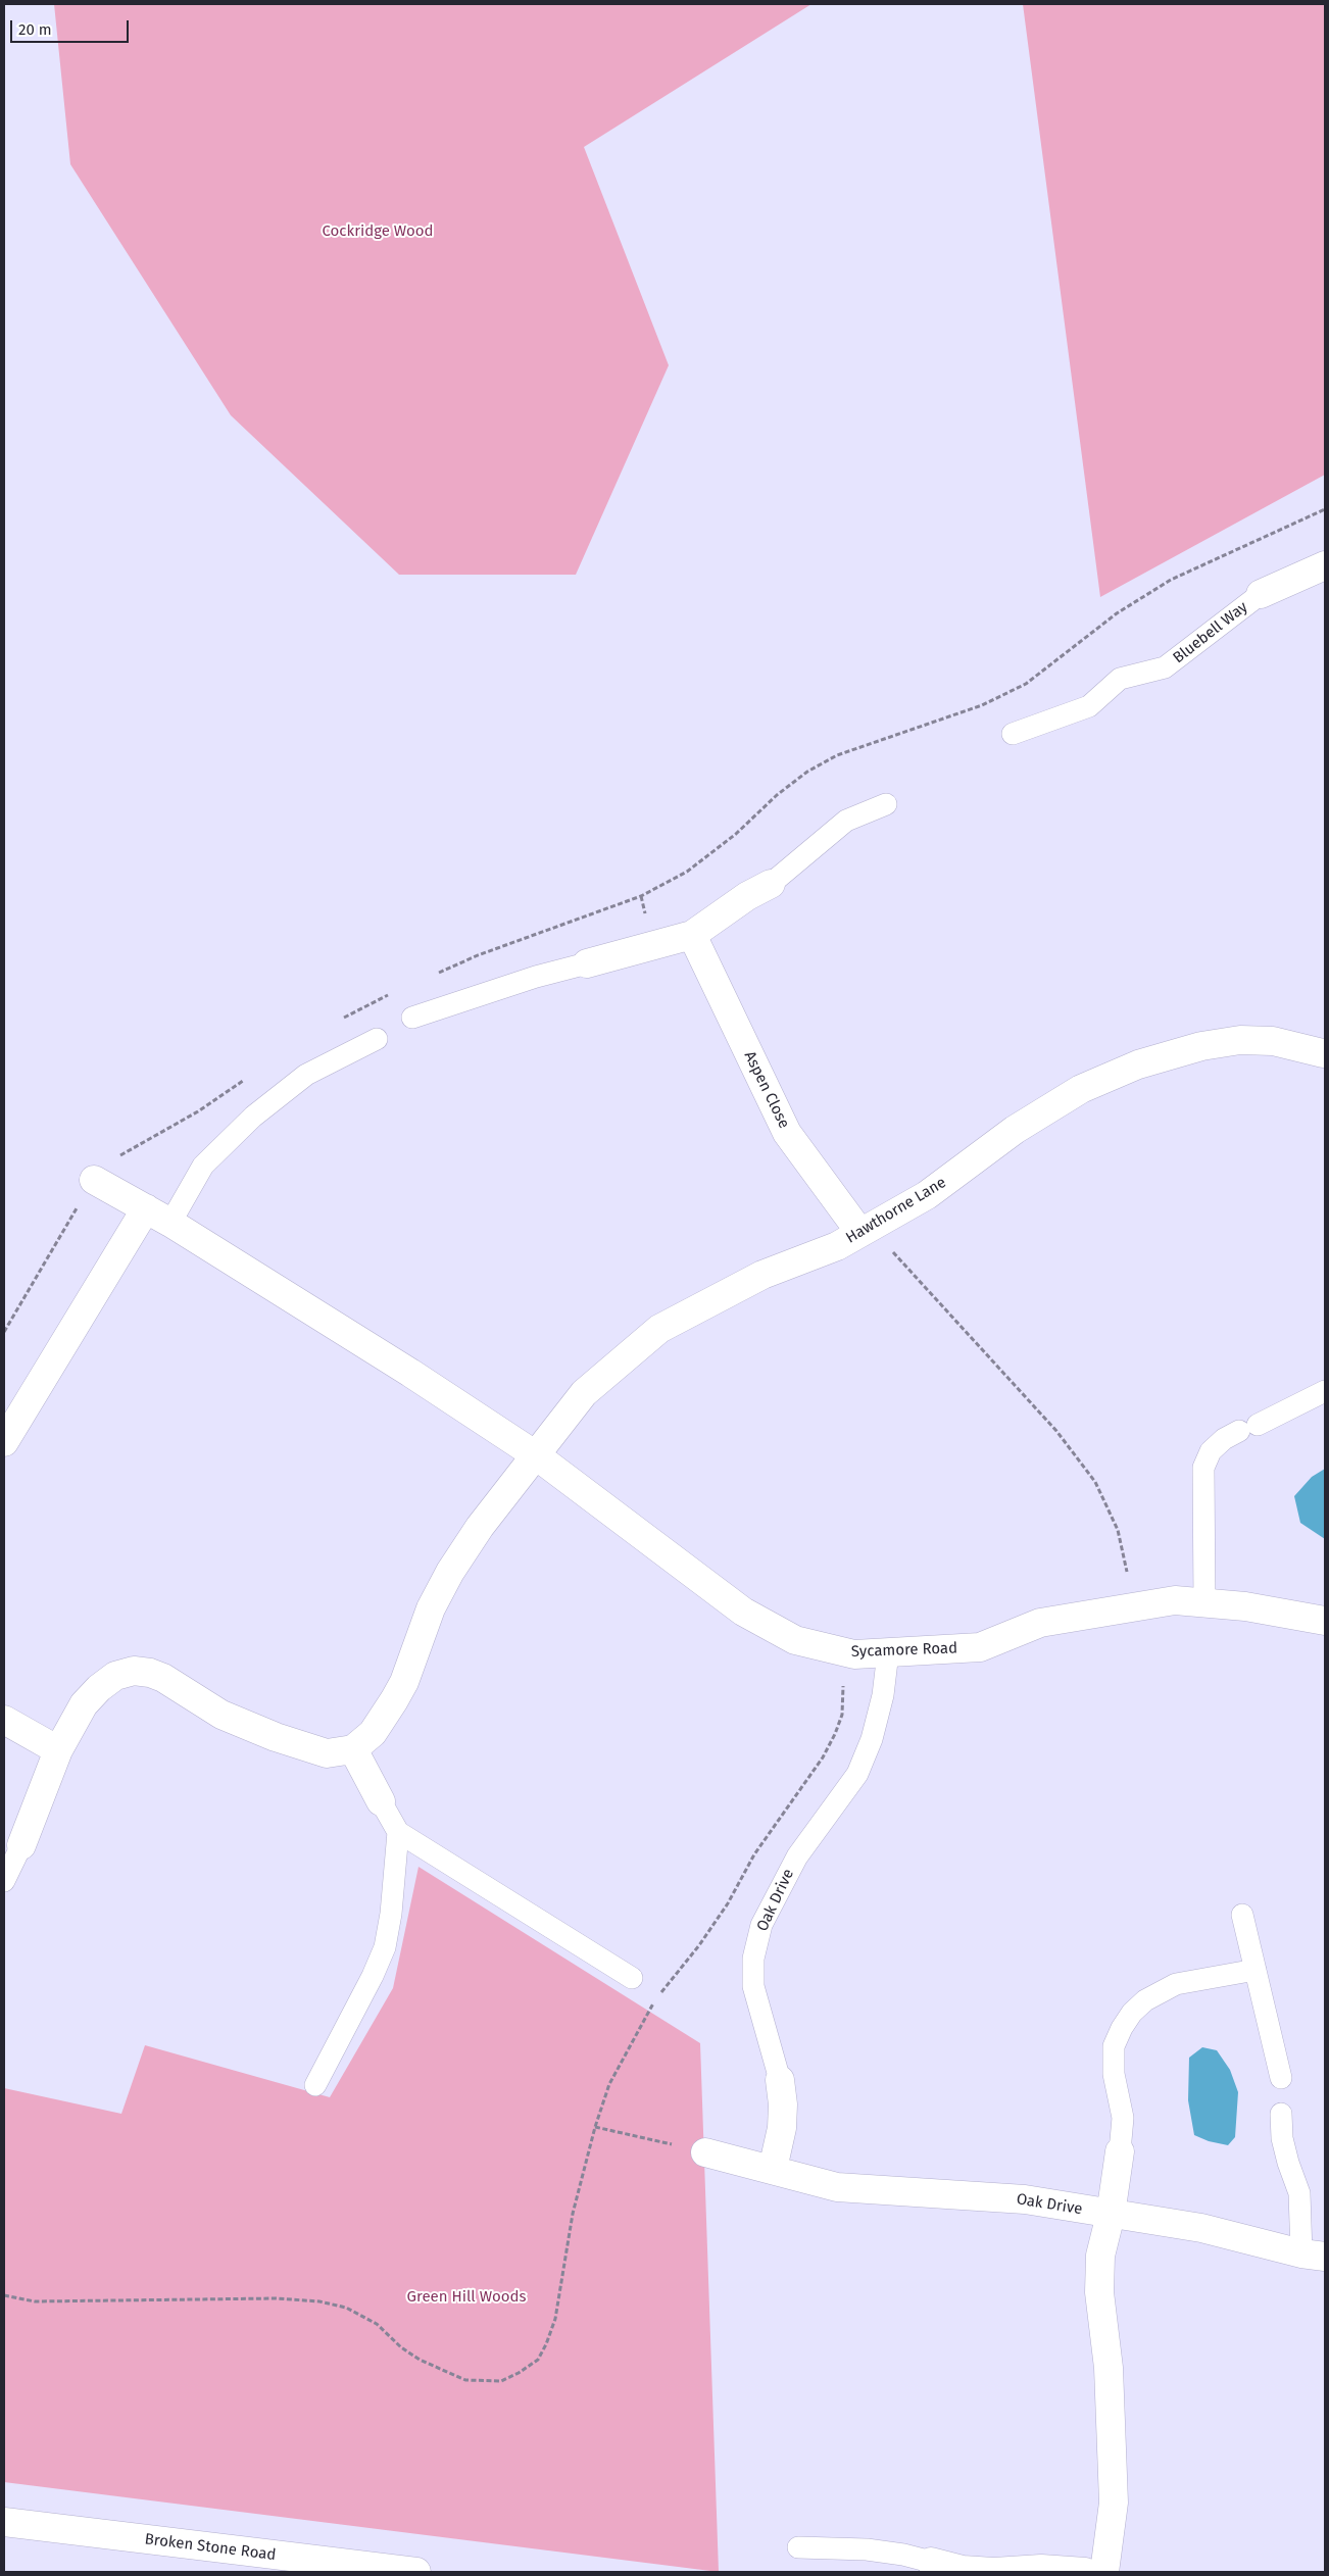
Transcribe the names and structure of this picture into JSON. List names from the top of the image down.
{
  "streets": {
    "street": [
      "Bluebell Way",
      "Aspen Close",
      "Hawthorne Lane",
      "Sycamore Road",
      "Oak Drive",
      "Broken Stone Road"
    ]
  },
  "crossings": [
    ["Aspen Close", "Hawthorne Lane"],
    ["Hawthorne Lane", "Sycamore Road"],
    ["Sycamore Road", "Oak Drive"]
  ],
  "parks": ["Cockridge Wood", "Green Hill Woods"],
  "scale_bar": "20 m"
}
